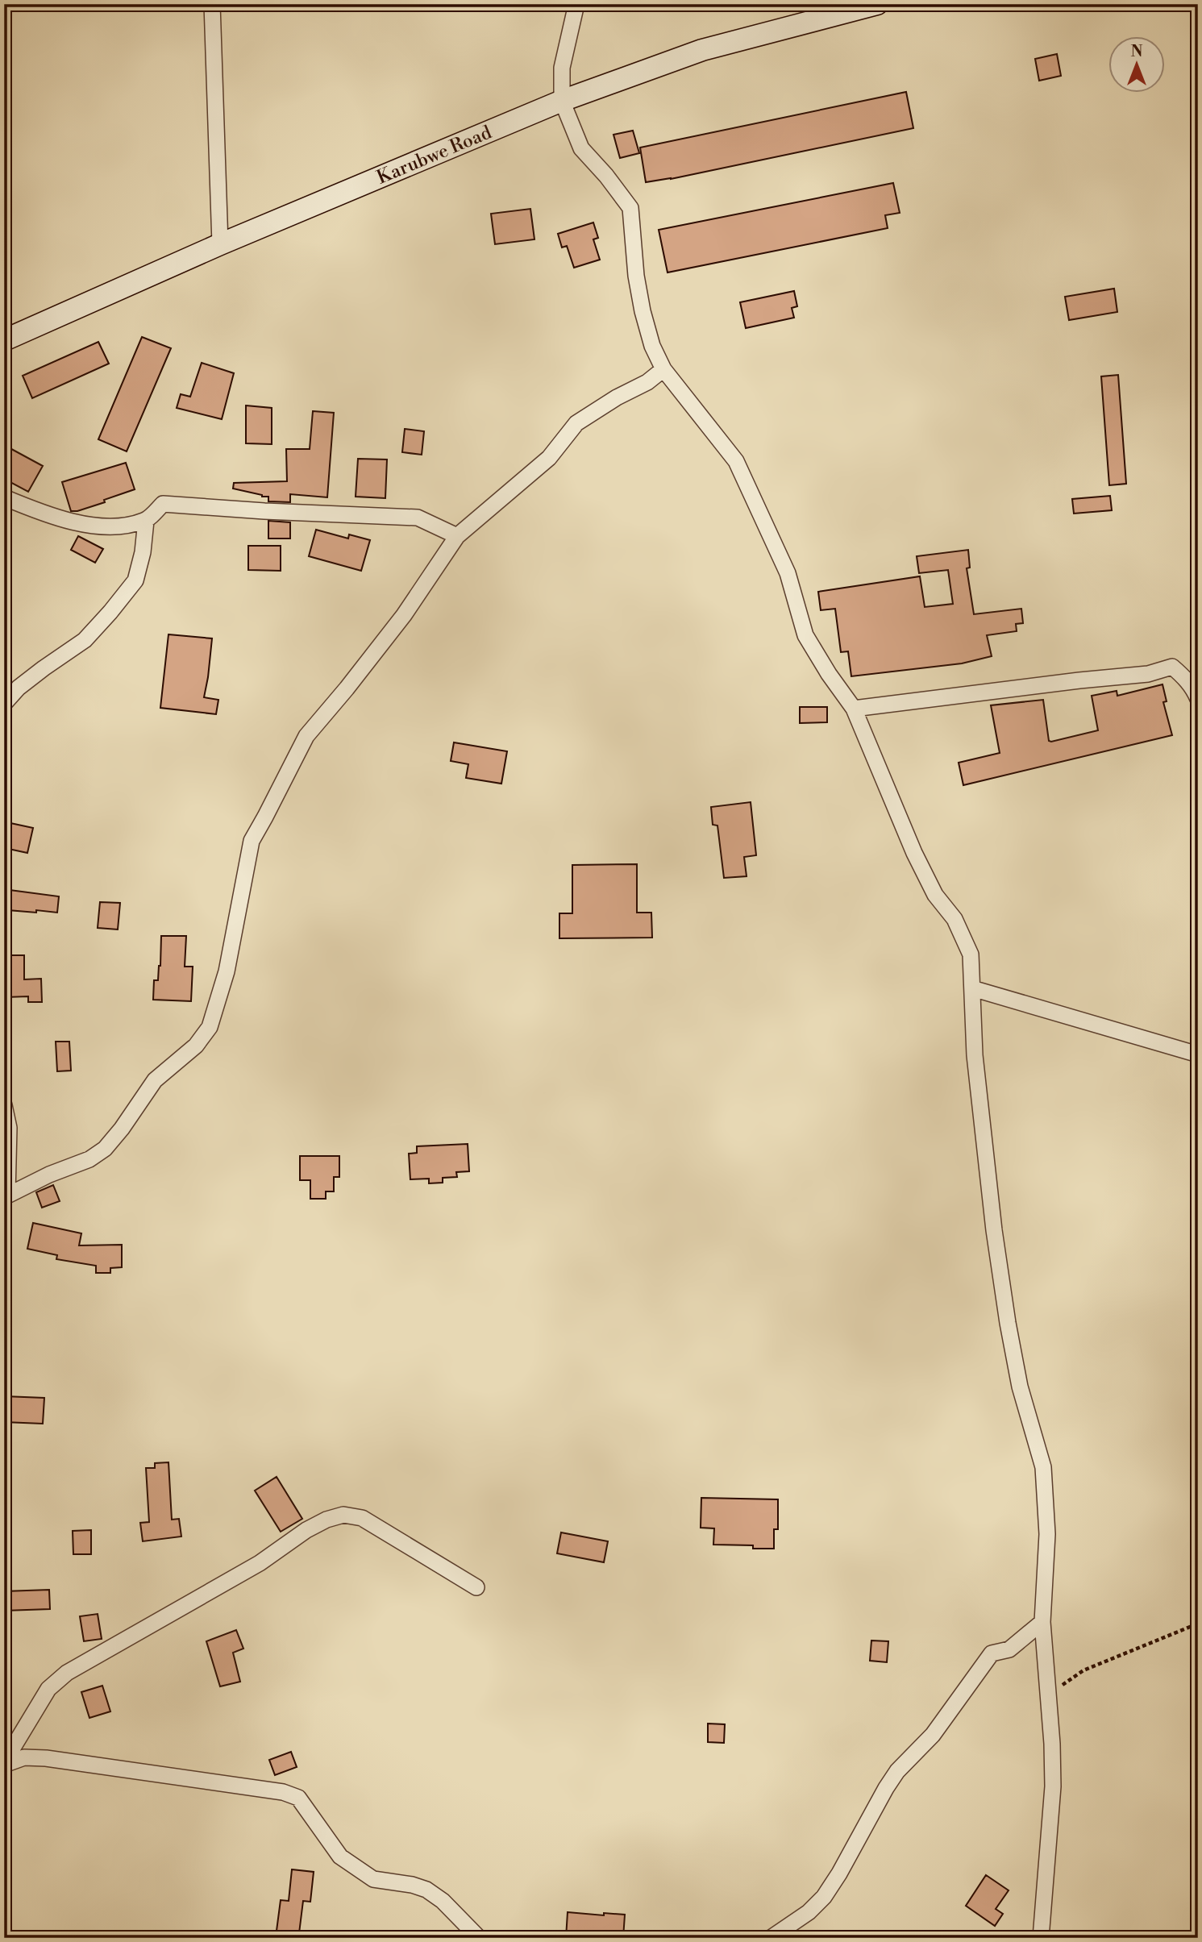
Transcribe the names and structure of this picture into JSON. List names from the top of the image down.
{
  "streets": {
    "street": ["Karubwe Road"]
  },
  "north": "top"
}
